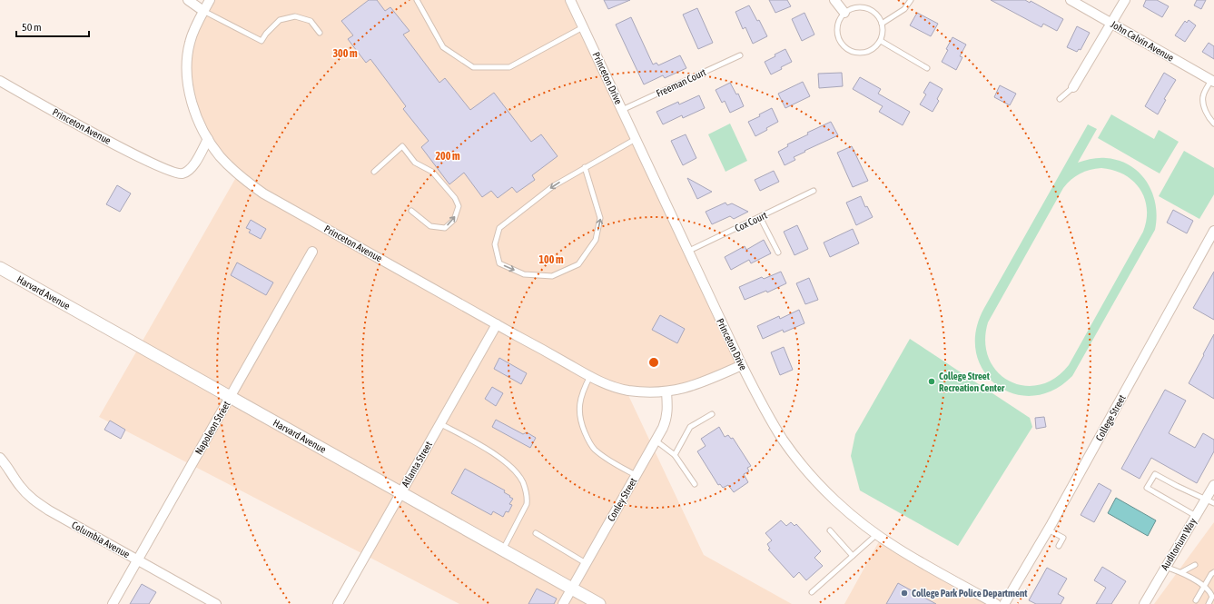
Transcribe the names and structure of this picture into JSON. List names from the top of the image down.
{
  "streets": {
    "street": [
      "John Calvin Avenue",
      "Princeton Drive",
      "Princeton Avenue",
      "Harvard Avenue",
      "College Street",
      "Napoleon Street",
      "Atlanta Street",
      "Conley Street",
      "Columbia Avenue",
      "Auditorium Way"
    ],
    "lane": ["Freeman Court", "Cox Court"]
  },
  "crossings": [
    ["Princeton Drive", "Freeman Court"],
    ["Princeton Drive", "Princeton Avenue"],
    ["Princeton Drive", "Cox Court"],
    ["Princeton Avenue", "Atlanta Street"],
    ["Princeton Avenue", "Conley Street"],
    ["Harvard Avenue", "Napoleon Street"],
    ["Harvard Avenue", "Atlanta Street"],
    ["Harvard Avenue", "Conley Street"],
    ["Napoleon Street", "Columbia Avenue"]
  ],
  "places": ["College Street Recreation Center", "College Park Police Department"],
  "scale_bar": "50 m",
  "rings": ["300 m", "200 m", "100 m"]
}
